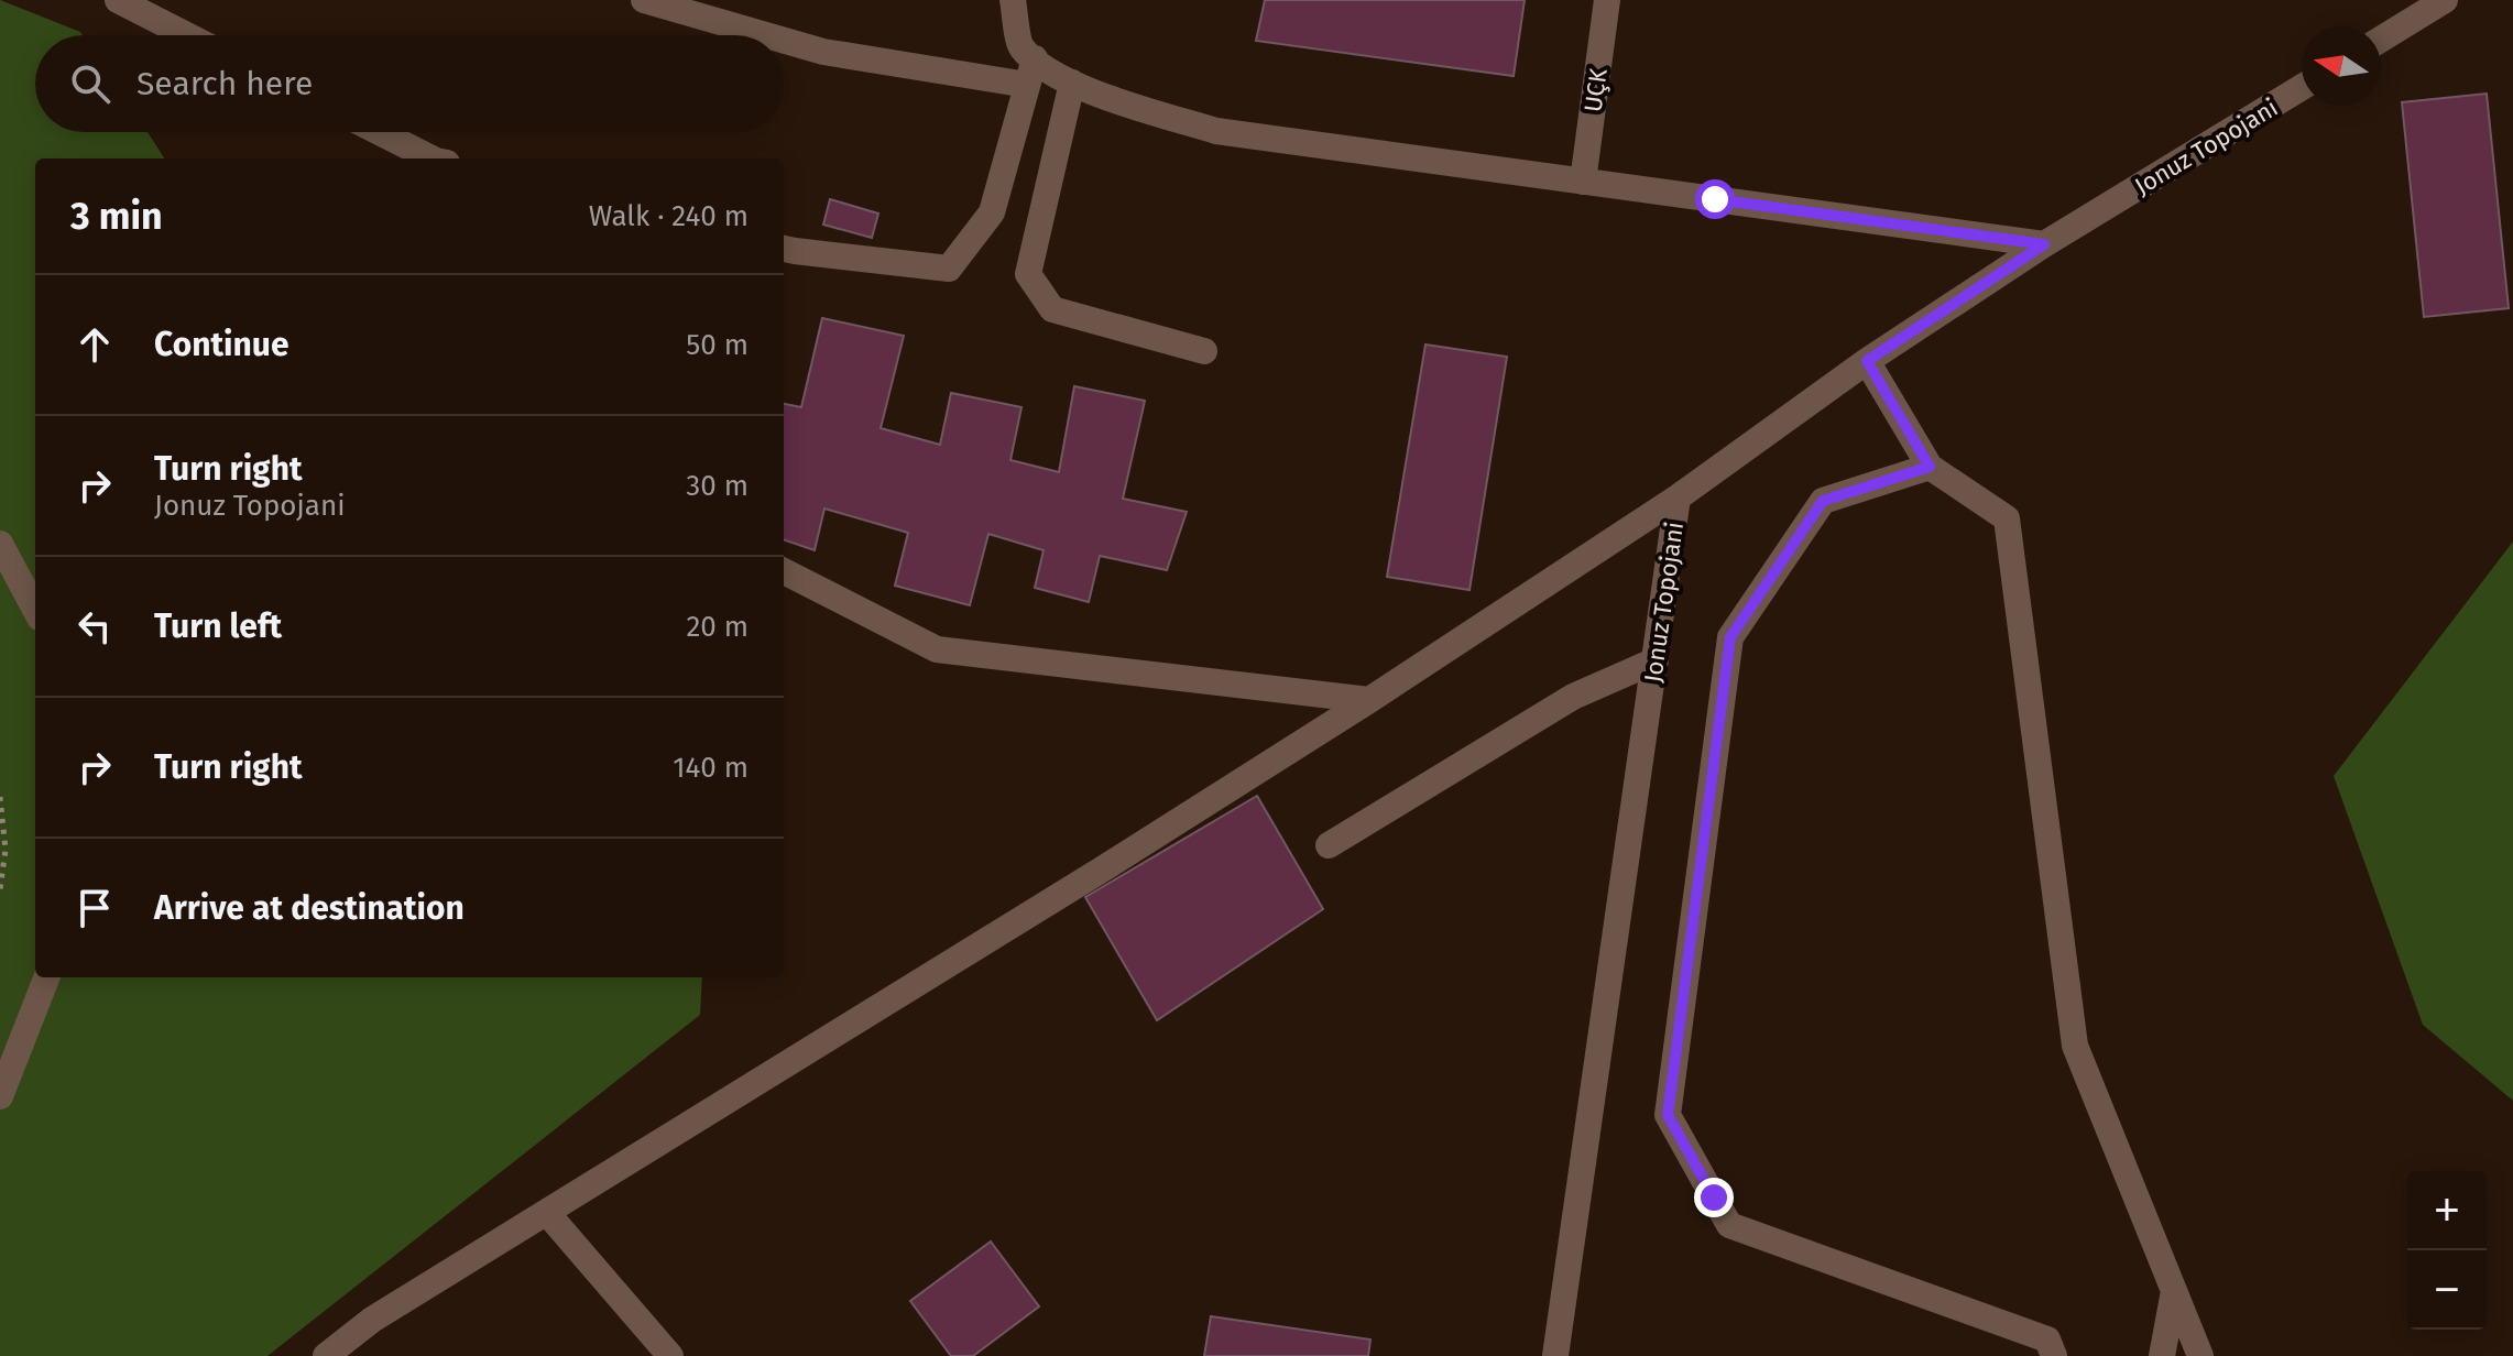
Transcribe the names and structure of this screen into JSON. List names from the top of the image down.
{
  "streets": {
    "street": ["UÇK", "Jonuz Topojani"]
  },
  "north": "left",
  "page": {
    "search": "Search here",
    "heading": ["3 min", "Walk · 240 m"],
    "list": [
      ["Continue", "50 m"],
      ["Turn right", "Jonuz Topojani", "30 m"],
      ["Turn left", "20 m"],
      ["Turn right", "140 m"],
      "Arrive at destination"
    ],
    "map_buttons": ["+", "−"]
  }
}
